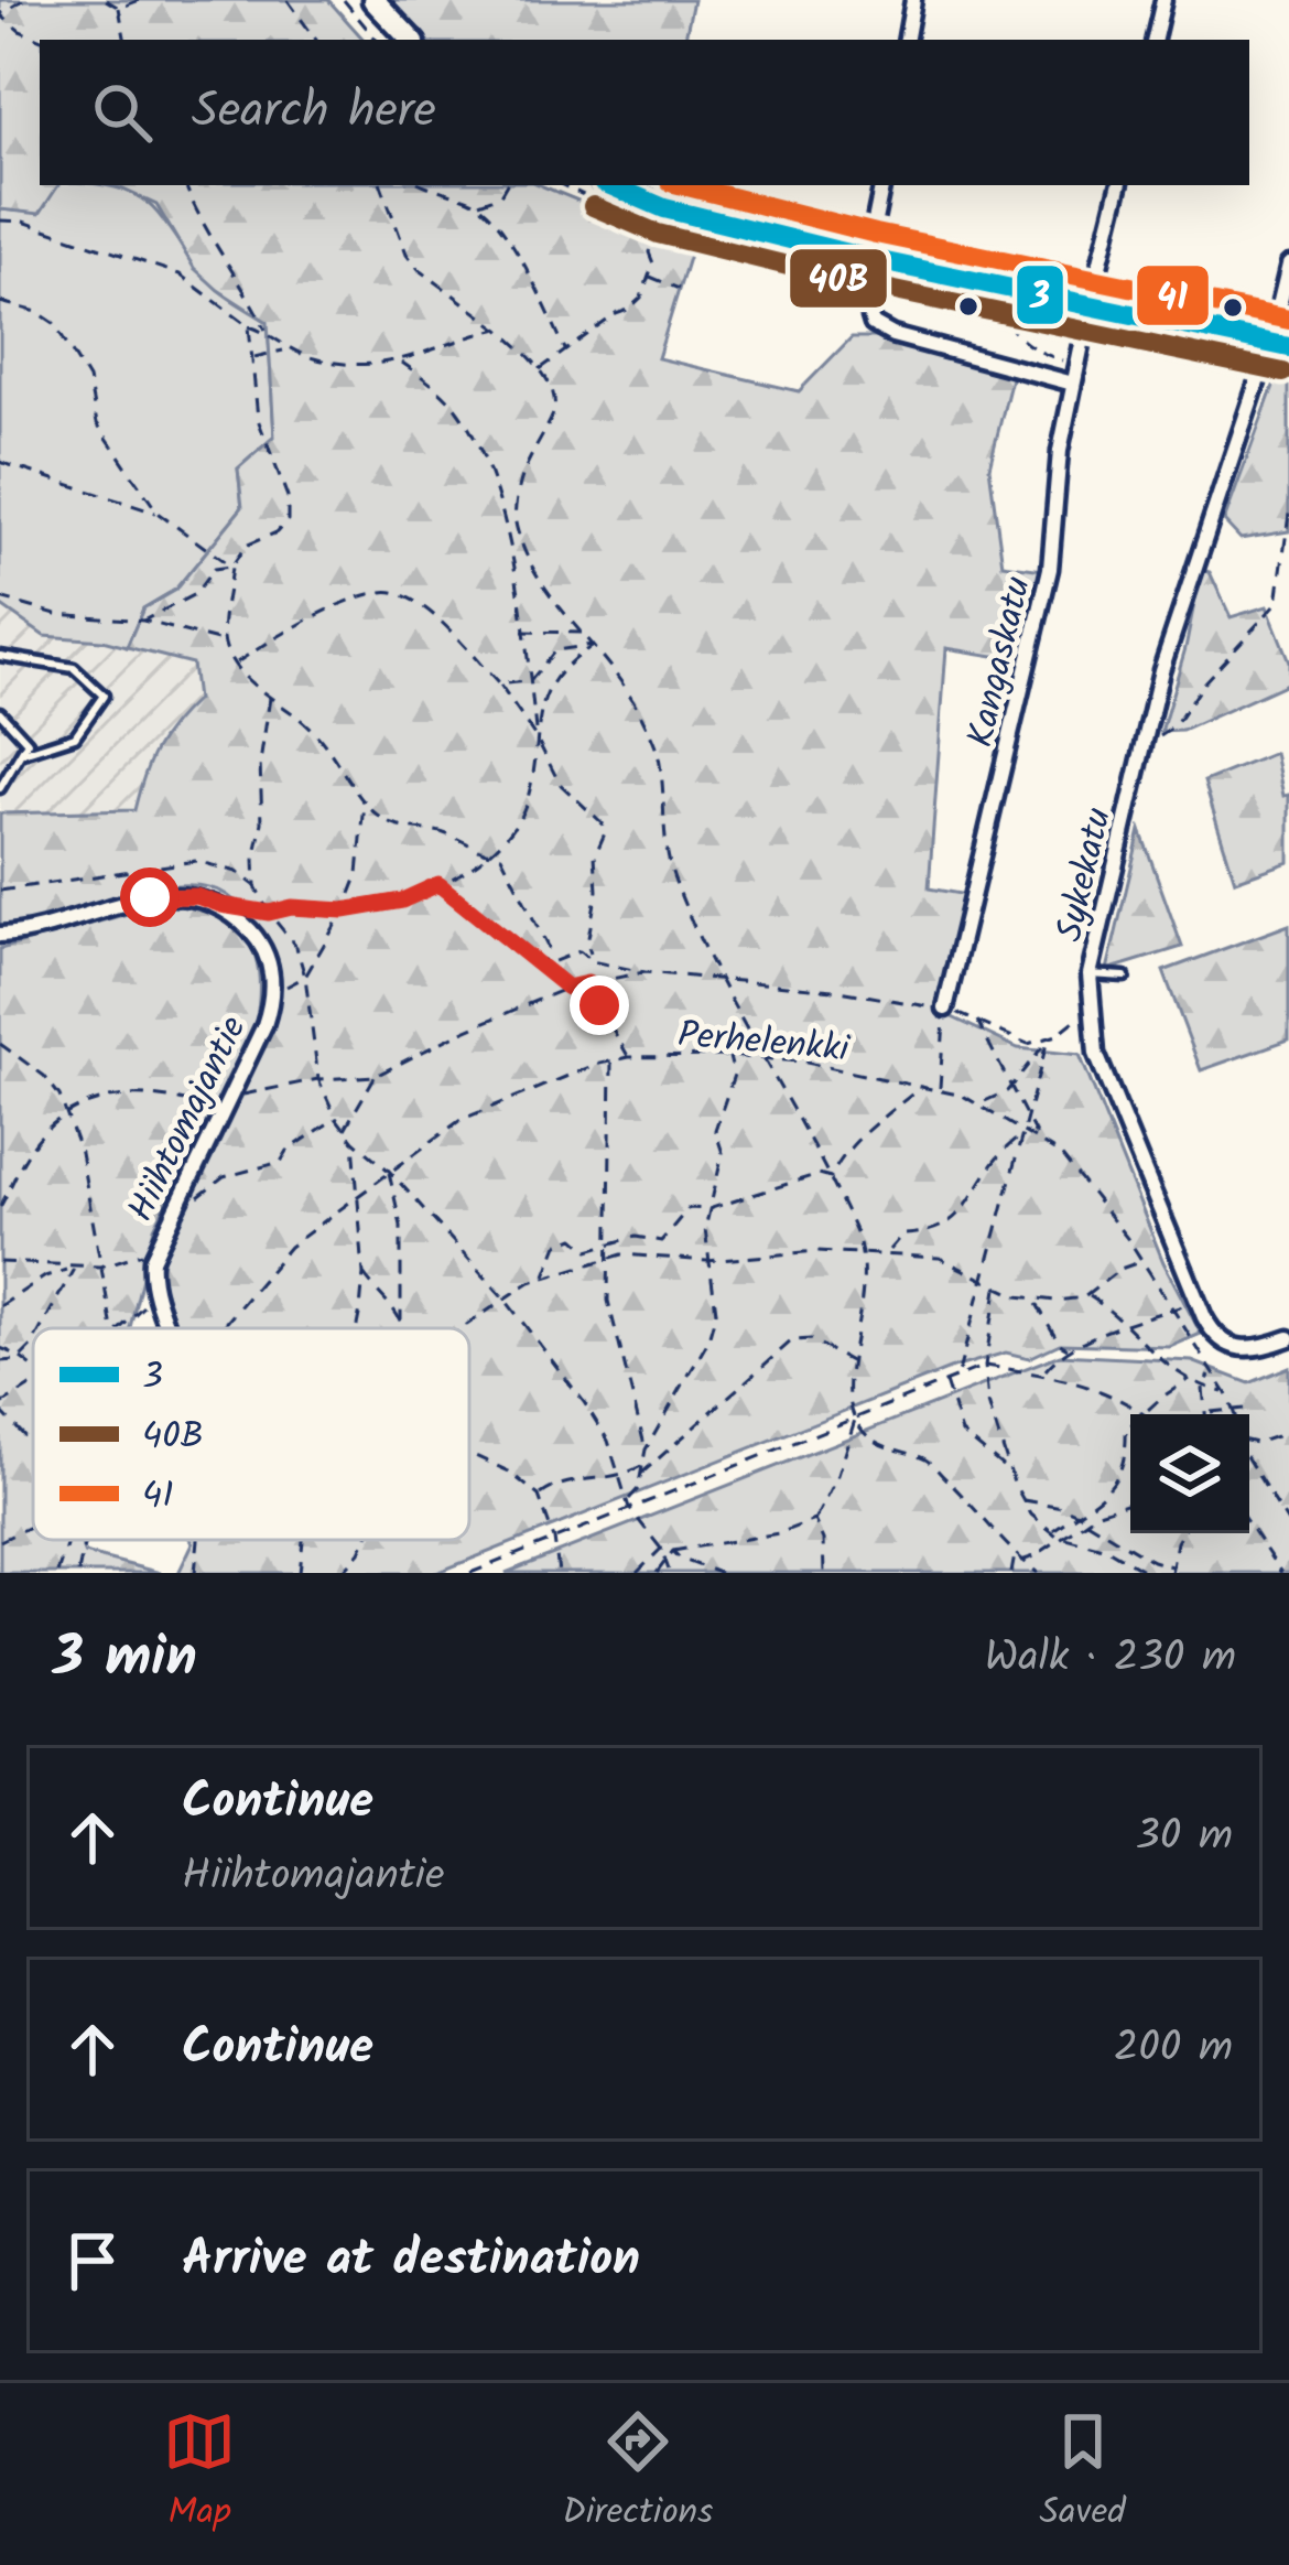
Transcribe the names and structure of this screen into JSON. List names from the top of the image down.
{
  "streets": {
    "street": ["Kangaskatu", "Sykekatu", "Hiihtomajantie"],
    "path": ["Perhelenkki"]
  },
  "lines": ["transit line 3", "transit line 41", "transit line 40B"],
  "legend": ["3", "40B", "41"],
  "page": {
    "search": "Search here",
    "heading": ["3 min", "Walk · 230 m"],
    "list": [
      ["Continue", "Hiihtomajantie", "30 m"],
      ["Continue", "200 m"],
      "Arrive at destination"
    ],
    "nav": ["Map", "Directions", "Saved"]
  }
}
